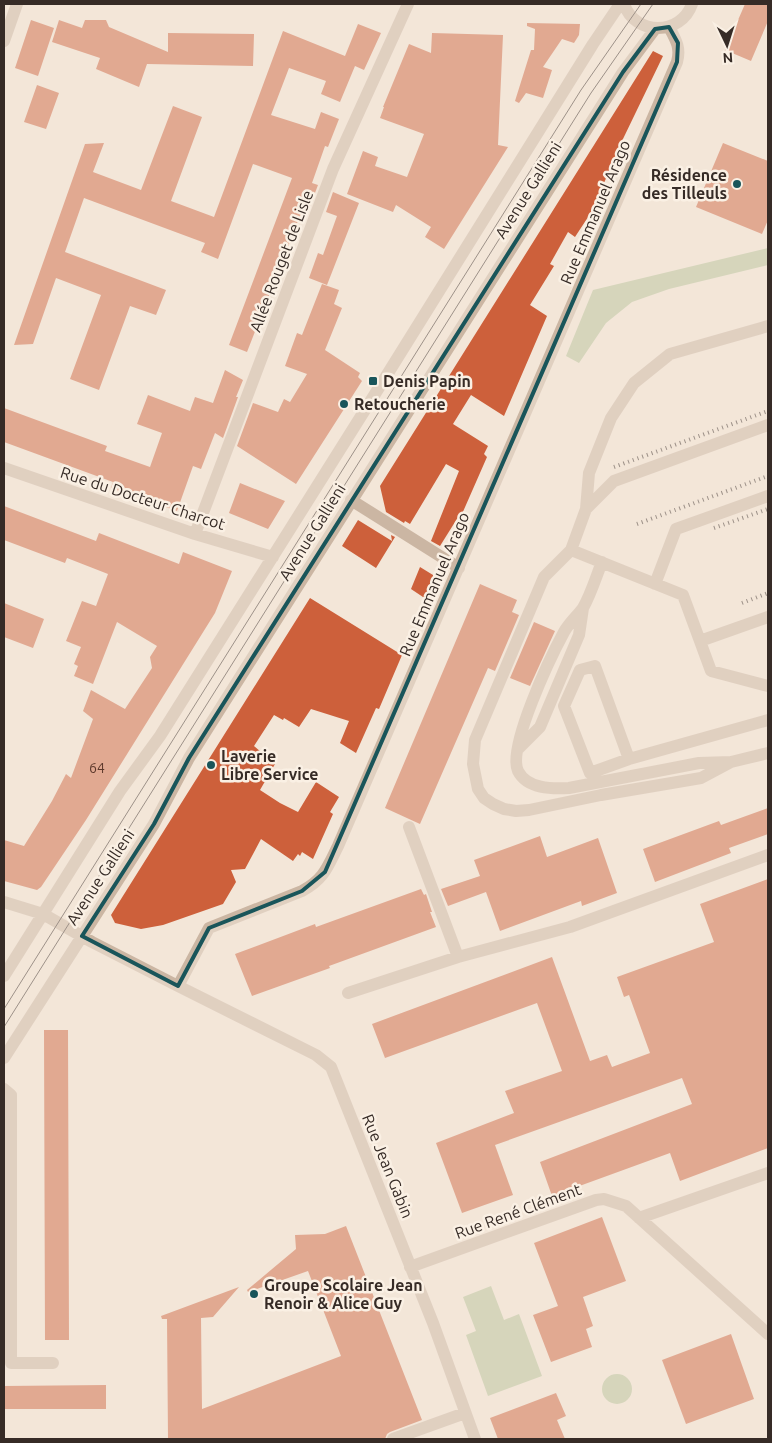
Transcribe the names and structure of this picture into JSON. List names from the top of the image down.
{
  "streets": {
    "street": [
      "Avenue Gallieni",
      "Rue Emmanuel Arago",
      "Allée Rouget de Lisle",
      "Rue du Docteur Charcot",
      "Rue Jean Gabin",
      "Rue René Clément"
    ]
  },
  "crossings": [
    ["Avenue Gallieni", "Rue du Docteur Charcot"],
    ["Rue Emmanuel Arago", "Rue Jean Gabin"],
    ["Allée Rouget de Lisle", "Rue du Docteur Charcot"],
    ["Rue Jean Gabin", "Rue René Clément"]
  ],
  "places": {
    "other": [
      "Résidence des Tilleuls",
      "Retoucherie",
      "Laverie Libre Service",
      "Groupe Scolaire Jean Renoir & Alice Guy"
    ],
    "transit": ["Denis Papin"]
  },
  "house_numbers": ["64"],
  "north": "bottom"
}
